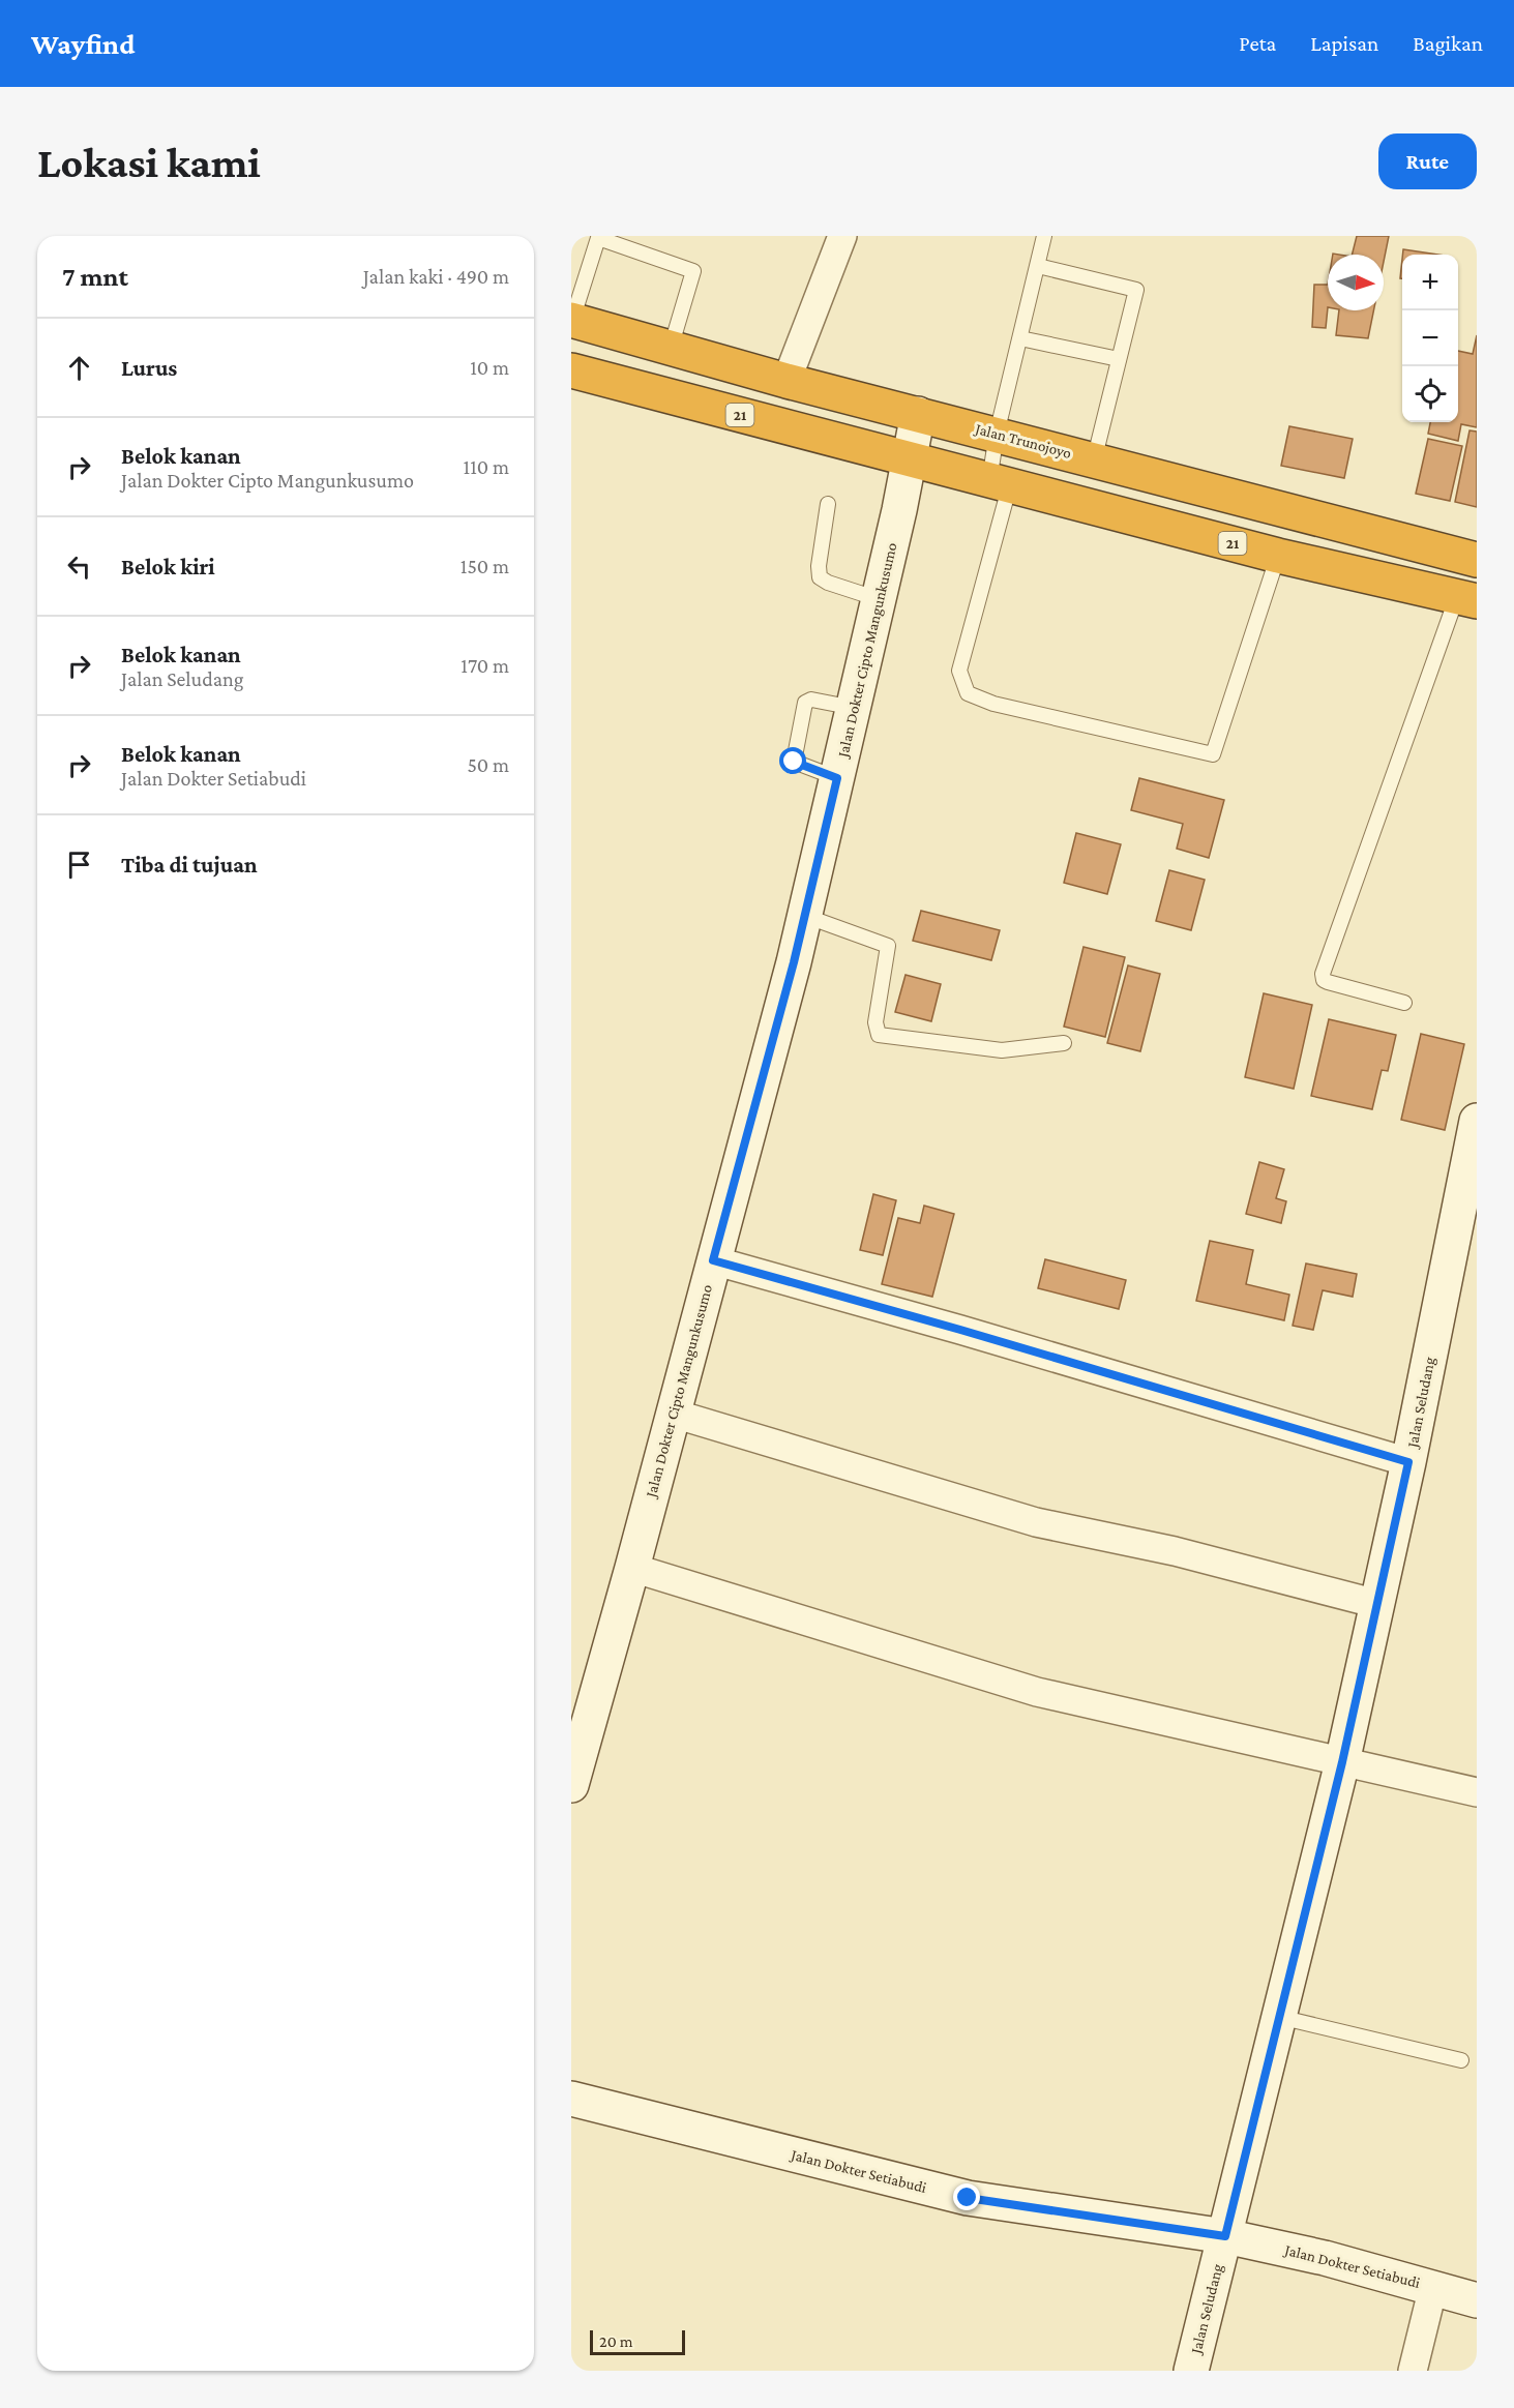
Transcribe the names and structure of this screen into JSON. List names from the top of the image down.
{
  "streets": {
    "highway": ["21", "Jalan Trunojoyo"],
    "street": ["Jalan Dokter Cipto Mangunkusumo", "Jalan Seludang", "Jalan Dokter Setiabudi"]
  },
  "crossings": [
    ["21", "Jalan Dokter Cipto Mangunkusumo"],
    ["Jalan Trunojoyo", "Jalan Dokter Cipto Mangunkusumo"],
    ["Jalan Seludang", "Jalan Dokter Setiabudi"]
  ],
  "scale_bar": "20 m",
  "north": "right",
  "page": {
    "header": "Wayfind",
    "nav": ["Peta", "Lapisan", "Bagikan"],
    "buttons": "Rute",
    "title": "Lokasi kami",
    "heading": ["7 mnt", "Jalan kaki · 490 m"],
    "map_buttons": ["+", "−"],
    "list": [
      ["Lurus", "10 m"],
      ["Belok kanan", "Jalan Dokter Cipto Mangunkusumo", "110 m"],
      ["Belok kiri", "150 m"],
      ["Belok kanan", "Jalan Seludang", "170 m"],
      ["Belok kanan", "Jalan Dokter Setiabudi", "50 m"],
      "Tiba di tujuan"
    ],
    "scale": "20 m"
  }
}
